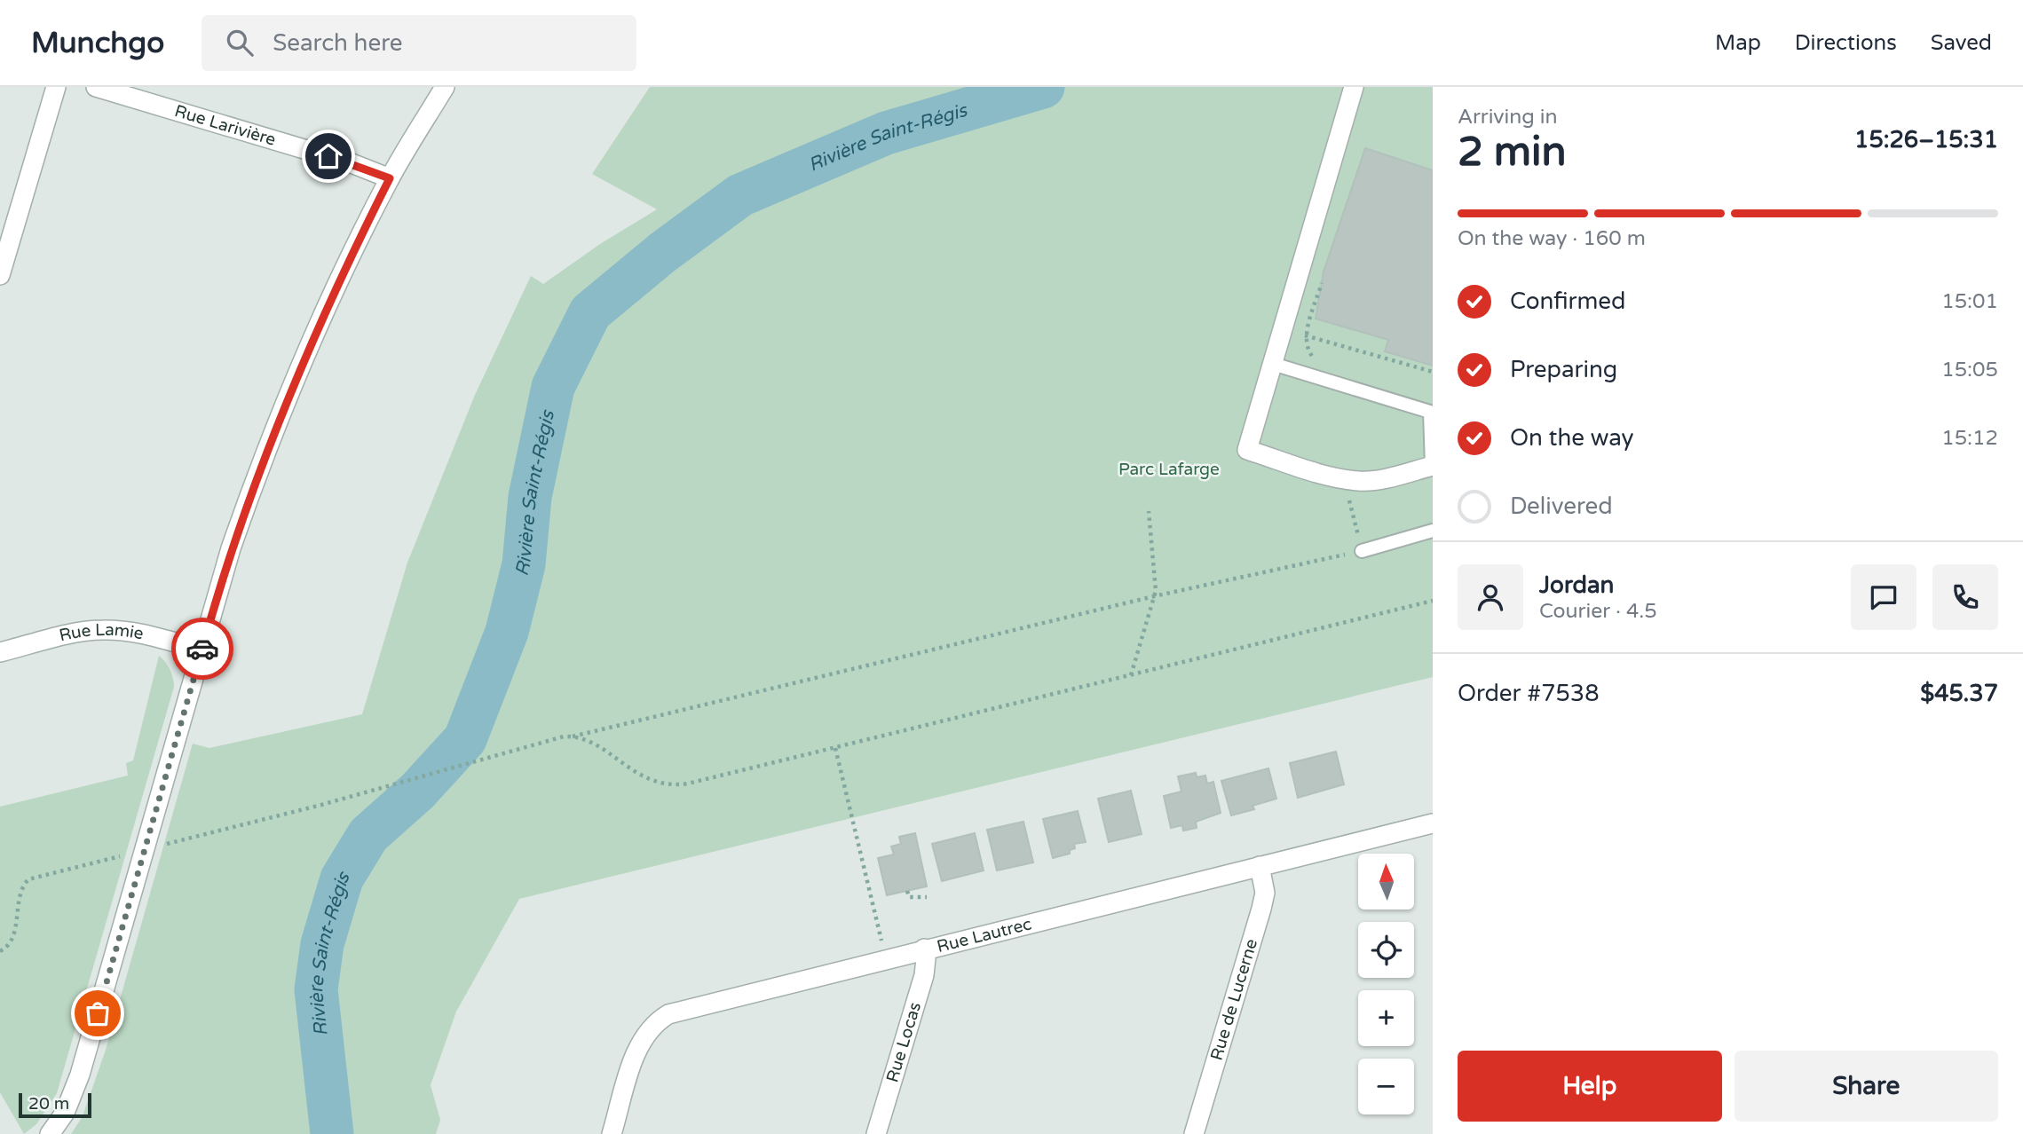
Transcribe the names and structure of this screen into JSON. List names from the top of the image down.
{
  "streets": {
    "street": [
      "Rue Larivière",
      "Rue Lamie",
      "Rue Lautrec",
      "Rue de Lucerne",
      "Rue Locas"
    ]
  },
  "crossings": [
    ["Rue Lautrec", "Rue de Lucerne"],
    ["Rue Lautrec", "Rue Locas"]
  ],
  "water": ["Rivière Saint-Régis"],
  "parks": ["Parc Lafarge"],
  "scale_bar": "20 m",
  "north": "top",
  "page": {
    "header": "Munchgo",
    "search": "Search here",
    "nav": ["Map", "Directions", "Saved"],
    "heading": ["2 min", "Arriving in", "15:26–15:31"],
    "panel": [
      "Jordan",
      "Courier · 4.5",
      "Order #7538",
      "$45.37"
    ],
    "bar": "On the way · 160 m",
    "list": [
      ["Confirmed", "15:01"],
      ["Preparing", "15:05"],
      ["On the way", "15:12"],
      "Delivered"
    ],
    "map_buttons": ["+", "−"],
    "buttons": ["Help", "Share"],
    "scale": "20 m"
  }
}
